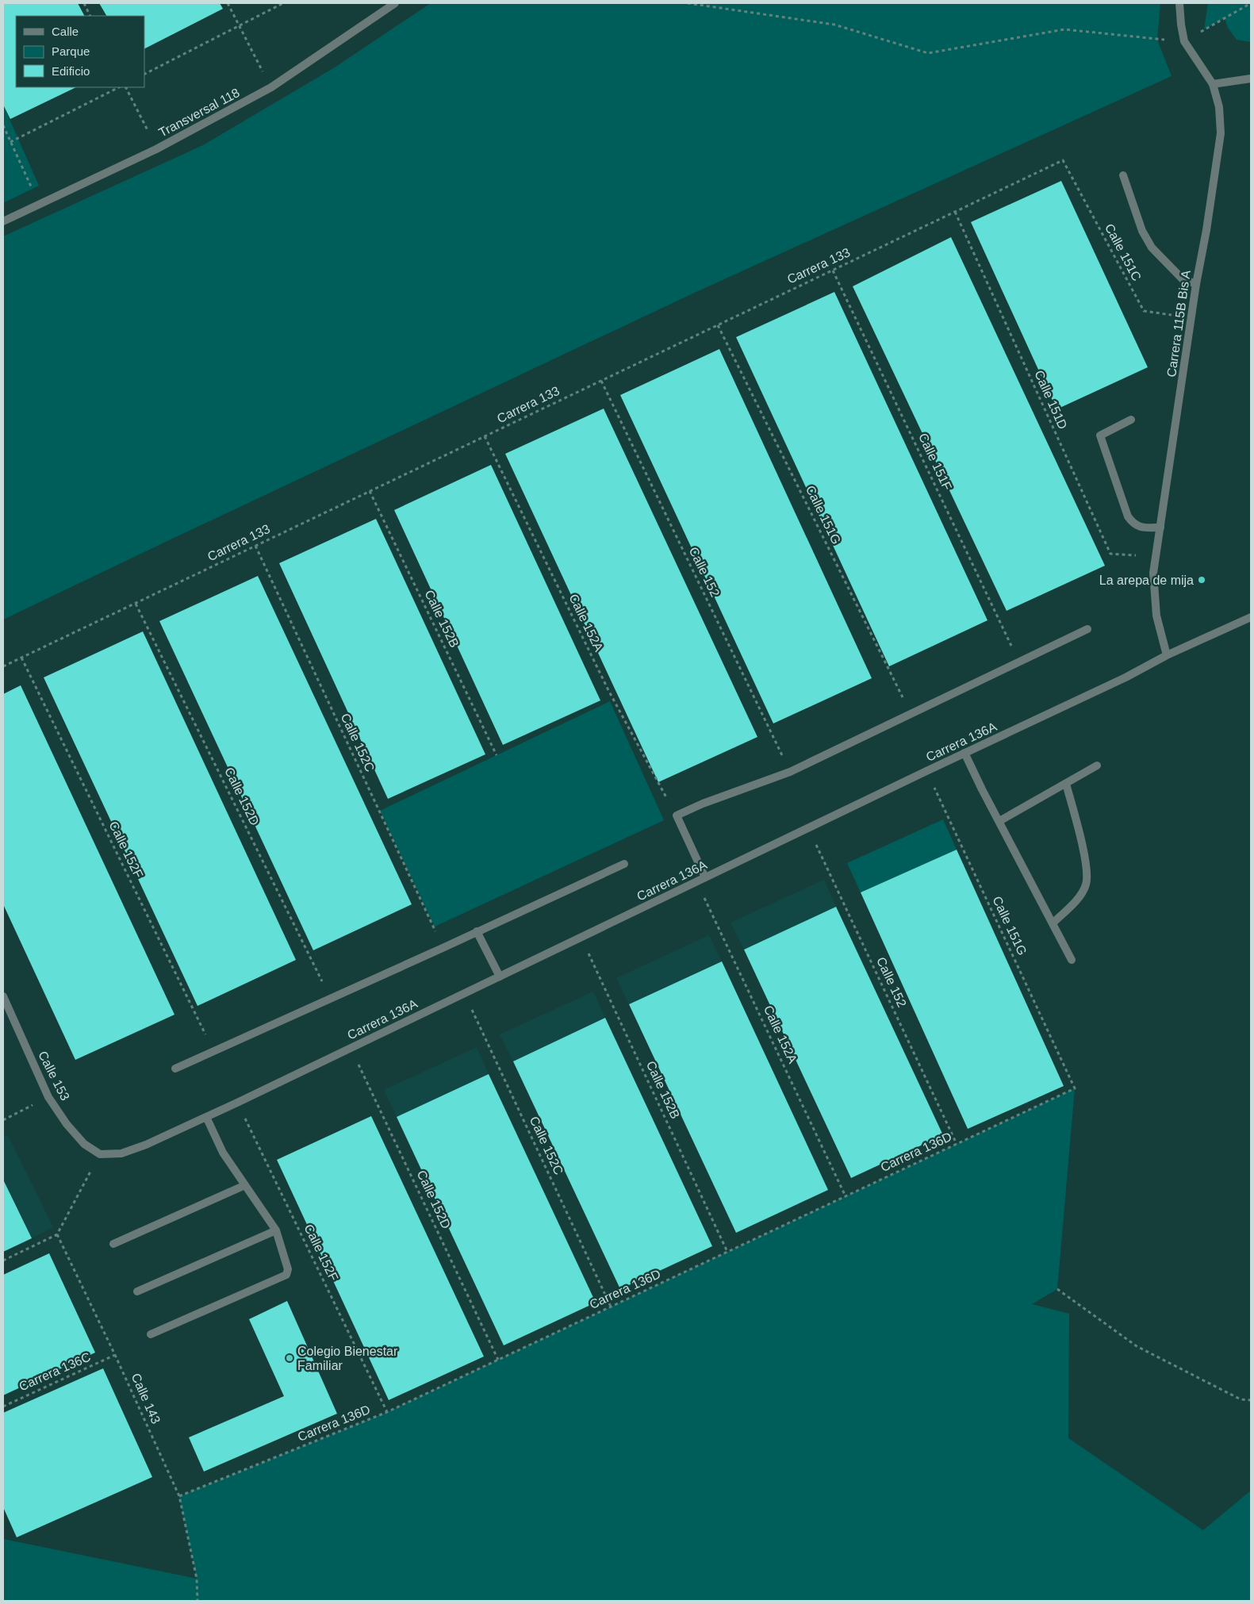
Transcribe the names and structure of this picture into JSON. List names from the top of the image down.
{
  "streets": {
    "street": [
      "Transversal 118",
      "Carrera 115B Bis A",
      "Carrera 136A",
      "Calle 153"
    ],
    "path": [
      "Calle 151C",
      "Carrera 133",
      "Calle 151D",
      "Calle 151F",
      "Calle 151G",
      "Calle 152",
      "Calle 152B",
      "Calle 152A",
      "Calle 152C",
      "Calle 152D",
      "Calle 152F",
      "Carrera 136D",
      "Carrera 136C",
      "Calle 143"
    ]
  },
  "crossings": [
    ["Calle 151C", "Carrera 133"],
    ["Calle 151C", "Carrera 115B Bis A"],
    ["Carrera 133", "Calle 151D"],
    ["Carrera 133", "Calle 151F"],
    ["Carrera 133", "Calle 151G"],
    ["Carrera 133", "Calle 152"],
    ["Carrera 133", "Calle 152B"],
    ["Carrera 133", "Calle 152A"],
    ["Carrera 133", "Calle 152C"],
    ["Carrera 133", "Calle 152D"],
    ["Carrera 133", "Calle 152F"],
    ["Carrera 115B Bis A", "Calle 151D"],
    ["Carrera 115B Bis A", "Carrera 136A"],
    ["Calle 151G", "Carrera 136A"],
    ["Calle 151G", "Carrera 136D"],
    ["Calle 152", "Carrera 136A"],
    ["Calle 152", "Carrera 136D"],
    ["Calle 152B", "Carrera 136A"],
    ["Calle 152B", "Carrera 136D"],
    ["Calle 152A", "Carrera 136A"],
    ["Calle 152A", "Carrera 136D"],
    ["Carrera 136A", "Calle 152C"],
    ["Carrera 136A", "Calle 152D"],
    ["Carrera 136A", "Calle 152F"],
    ["Carrera 136A", "Calle 153"],
    ["Calle 152C", "Carrera 136D"],
    ["Calle 152D", "Carrera 136D"],
    ["Calle 152F", "Carrera 136D"],
    ["Carrera 136D", "Calle 143"],
    ["Carrera 136C", "Calle 143"]
  ],
  "places": ["La arepa de mija", "Colegio Bienestar Familiar"],
  "legend": ["Calle", "Parque", "Edificio"]
}
